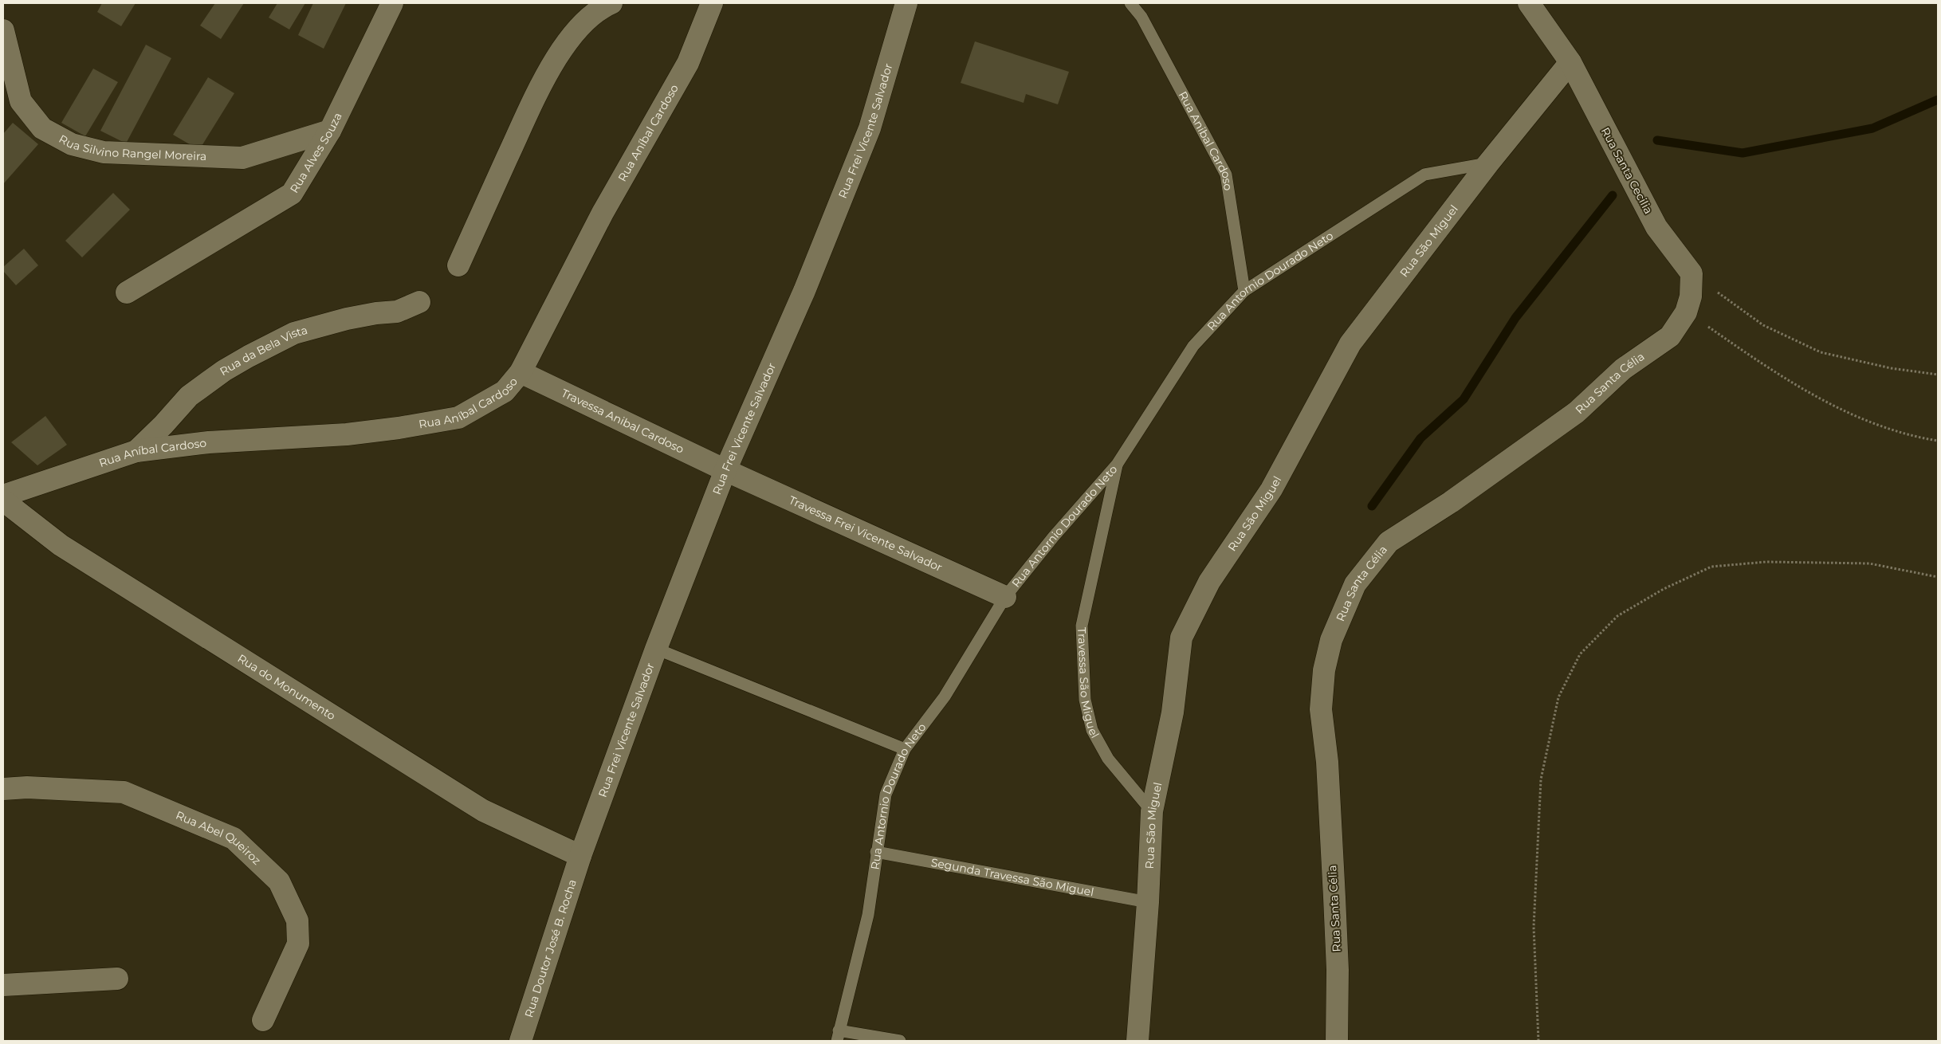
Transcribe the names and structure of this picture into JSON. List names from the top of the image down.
{
  "streets": {
    "street": [
      "Rua Frei Vicente Salvador",
      "Rua Aníbal Cardoso",
      "Rua Silvino Rangel Moreira",
      "Rua Alves Souza",
      "Rua Santa Cecilia",
      "Rua São Miguel",
      "Rua da Bela Vista",
      "Rua Santa Célia",
      "Travessa Anibal Cardoso",
      "Travessa Frei Vicente Salvador",
      "Rua do Monumento",
      "Rua Abel Queiroz",
      "Rua Doutor José B. Rocha"
    ],
    "lane": [
      "Rua Anibal Cardoso",
      "Rua Antornio Dourado Neto",
      "Travessa São Miguel",
      "Segunda Travessa São Miguel"
    ]
  },
  "crossings": [
    ["Rua Frei Vicente Salvador", "Travessa Anibal Cardoso"],
    ["Rua Frei Vicente Salvador", "Travessa Frei Vicente Salvador"],
    ["Rua Frei Vicente Salvador", "Rua do Monumento"],
    ["Rua Frei Vicente Salvador", "Rua Doutor José B. Rocha"],
    ["Rua Aníbal Cardoso", "Rua da Bela Vista"],
    ["Rua Aníbal Cardoso", "Travessa Anibal Cardoso"],
    ["Rua Anibal Cardoso", "Rua Antornio Dourado Neto"],
    ["Rua Silvino Rangel Moreira", "Rua Alves Souza"],
    ["Rua Santa Cecilia", "Rua São Miguel"],
    ["Rua Santa Cecilia", "Rua Santa Célia"],
    ["Rua São Miguel", "Rua Antornio Dourado Neto"],
    ["Rua São Miguel", "Travessa São Miguel"],
    ["Rua São Miguel", "Segunda Travessa São Miguel"],
    ["Rua Antornio Dourado Neto", "Travessa Frei Vicente Salvador"],
    ["Rua Antornio Dourado Neto", "Travessa São Miguel"],
    ["Rua Antornio Dourado Neto", "Segunda Travessa São Miguel"],
    ["Travessa Anibal Cardoso", "Travessa Frei Vicente Salvador"],
    ["Rua do Monumento", "Rua Doutor José B. Rocha"]
  ]
}
